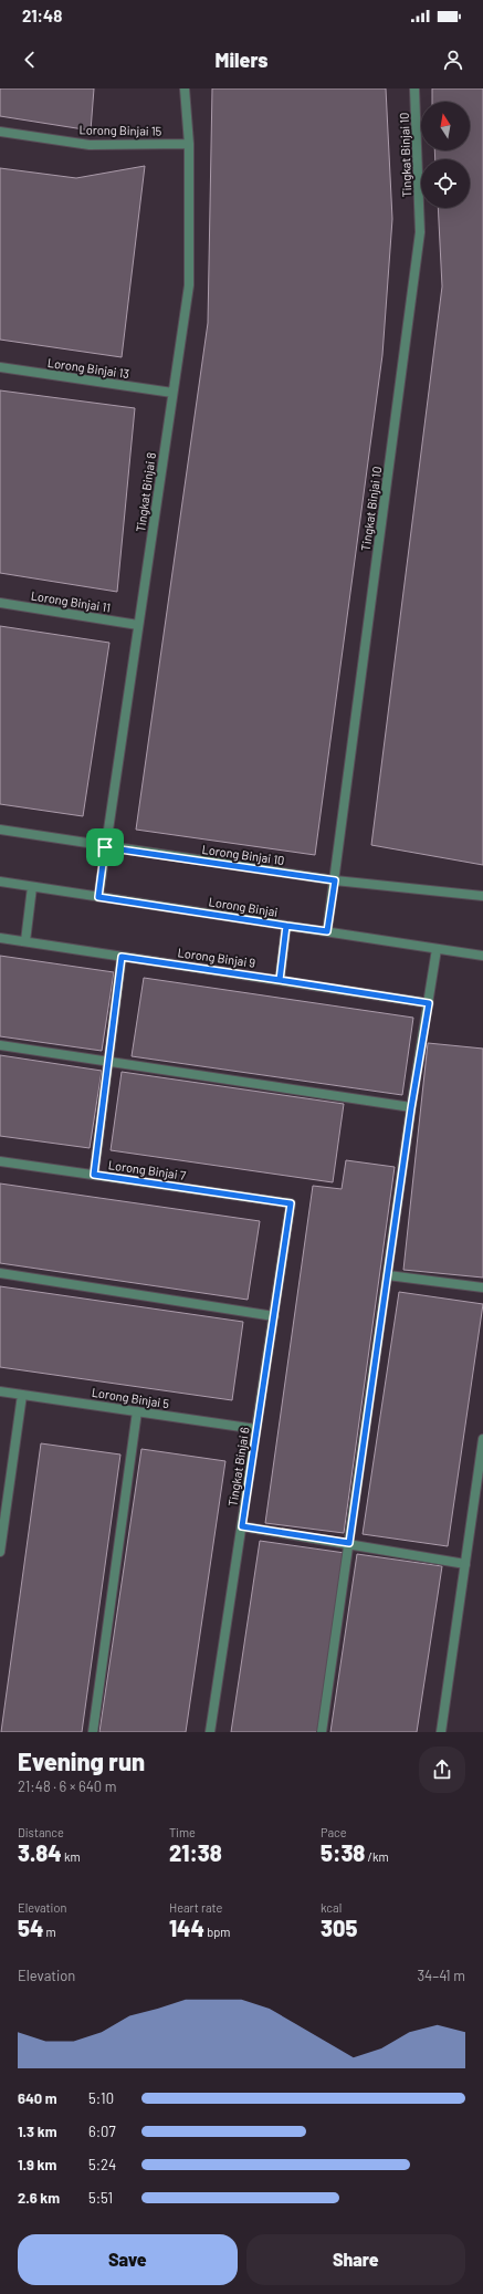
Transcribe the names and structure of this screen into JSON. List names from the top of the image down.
{
  "streets": {
    "street": [
      "Lorong Binjai 15",
      "Tingkat Binjai 10",
      "Lorong Binjai 13",
      "Tingkat Binjai 8",
      "Lorong Binjai 11",
      "Lorong Binjai 10",
      "Lorong Binjai",
      "Lorong Binjai 9",
      "Lorong Binjai 7",
      "Lorong Binjai 5",
      "Tingkat Binjai 6"
    ]
  },
  "crossings": [
    ["Lorong Binjai 15", "Tingkat Binjai 8"],
    ["Tingkat Binjai 10", "Lorong Binjai 10"],
    ["Tingkat Binjai 10", "Lorong Binjai"],
    ["Lorong Binjai 13", "Tingkat Binjai 8"],
    ["Tingkat Binjai 8", "Lorong Binjai 11"],
    ["Tingkat Binjai 8", "Lorong Binjai 10"],
    ["Tingkat Binjai 8", "Lorong Binjai"],
    ["Lorong Binjai 7", "Tingkat Binjai 6"],
    ["Lorong Binjai 5", "Tingkat Binjai 6"]
  ],
  "north": "top",
  "page": {
    "status": "21:48",
    "header": "Milers",
    "heading": ["Evening run", "21:48 · 6 × 640 m"],
    "stats": [
      ["Distance", "3.84 km"],
      ["Time", "21:38"],
      ["Pace", "5:38 /km"],
      ["Elevation", "54 m"],
      ["Heart rate", "144 bpm"],
      ["kcal", "305"]
    ],
    "chart": ["Elevation", "34–41 m"],
    "list": [
      {
        "name": "640 m",
        "note": "5:10"
      },
      {
        "name": "1.3 km",
        "note": "6:07"
      },
      {
        "name": "1.9 km",
        "note": "5:24"
      },
      {
        "name": "2.6 km",
        "note": "5:51"
      }
    ],
    "buttons": ["Save", "Share"]
  }
}
